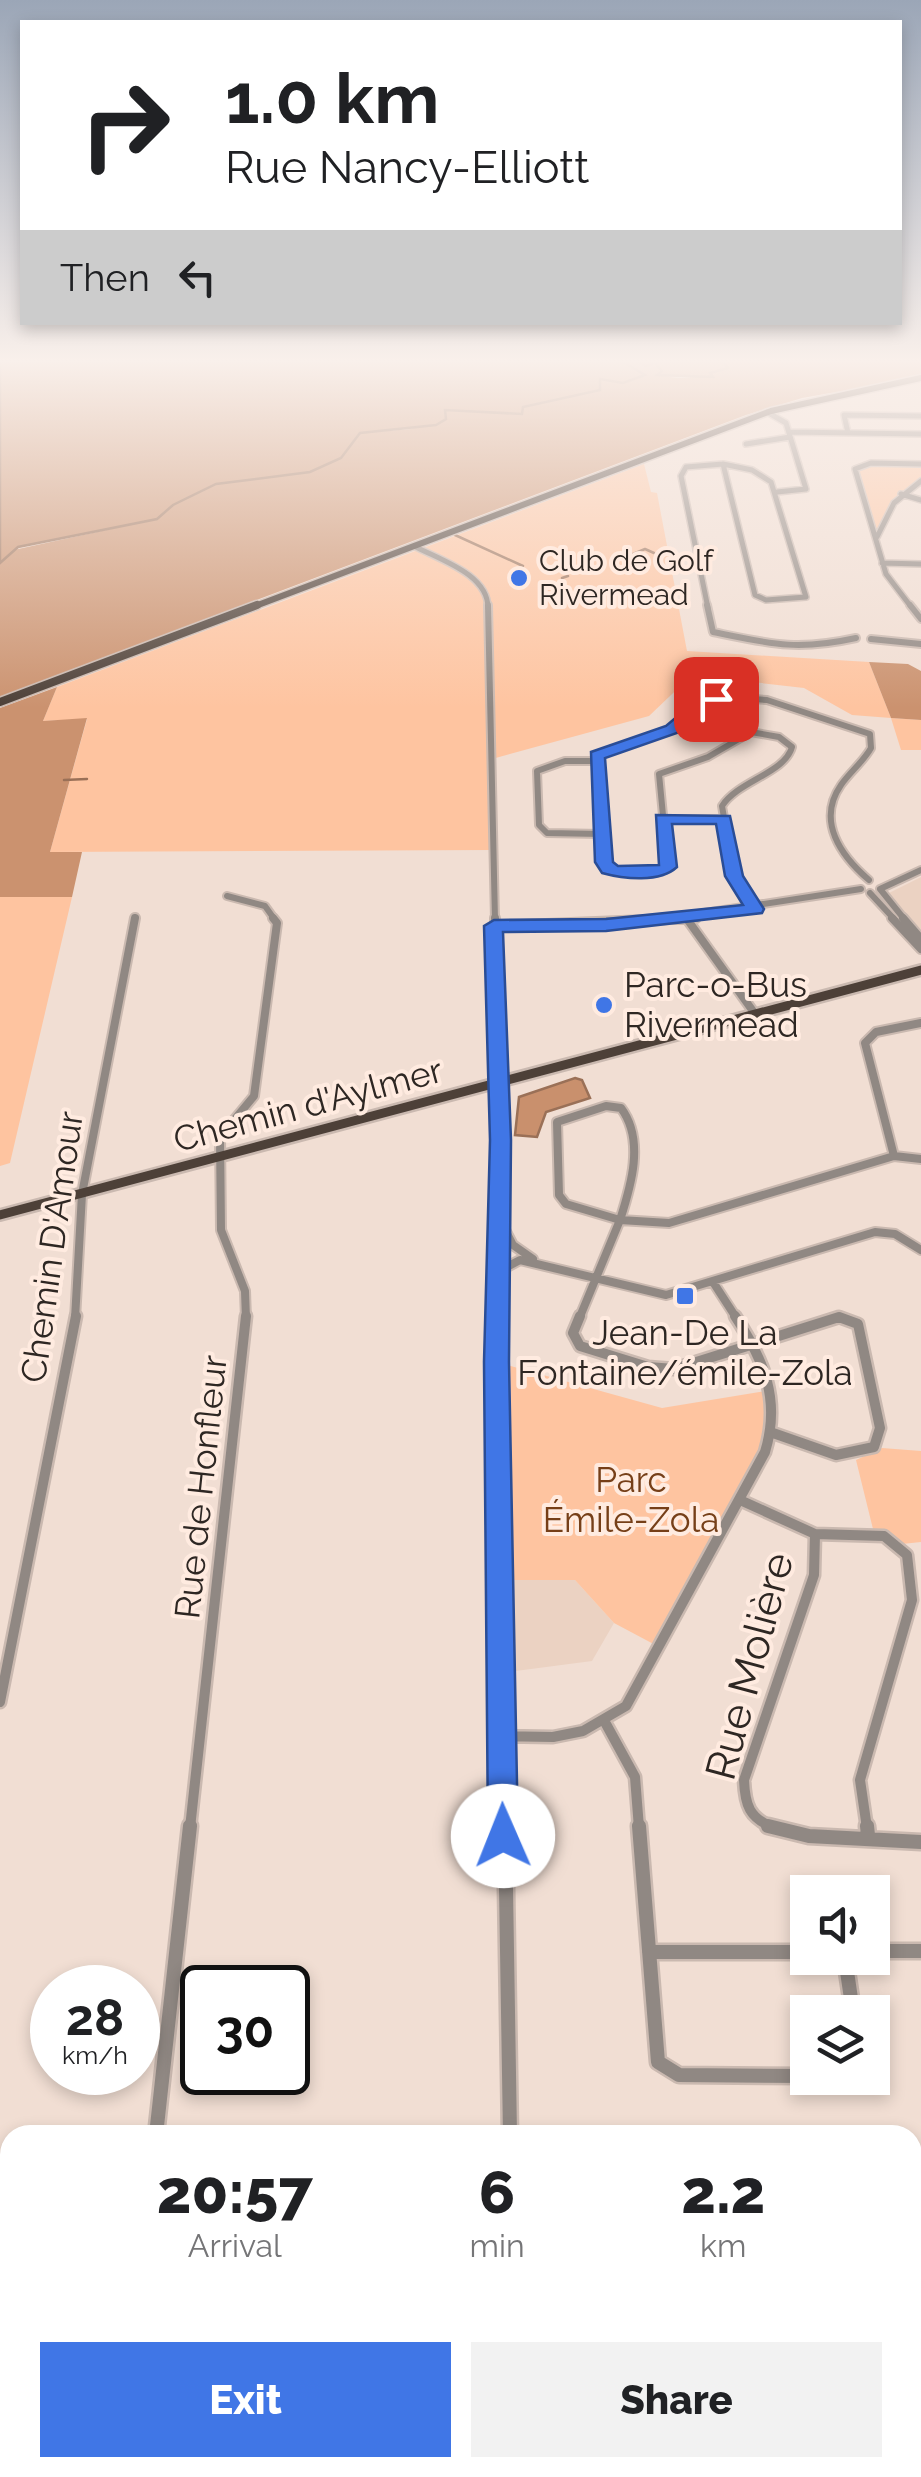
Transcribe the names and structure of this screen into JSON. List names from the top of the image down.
{
  "streets": {
    "main road": ["Chemin d'Aylmer"],
    "street": ["Chemin D'Amour", "Rue de Honfleur", "Rue Molière"]
  },
  "crossings": [
    ["Chemin d'Aylmer", "Chemin D'Amour"],
    ["Chemin d'Aylmer", "Rue de Honfleur"]
  ],
  "parks": ["Parc Émile-Zola"],
  "places": {
    "other": ["Club de Golf Rivermead", "Parc-o-Bus Rivermead"],
    "transit": ["Jean-De La Fontaine/émile-Zola"]
  },
  "page": {
    "turn": ["1.0 km", "Rue Nancy-Elliott"],
    "then": "Then",
    "speed": "28 km/h",
    "limit": "30",
    "eta": [
      "20:57",
      "Arrival",
      "6",
      "min",
      "2.2",
      "km"
    ],
    "buttons": ["Exit", "Share"]
  }
}
